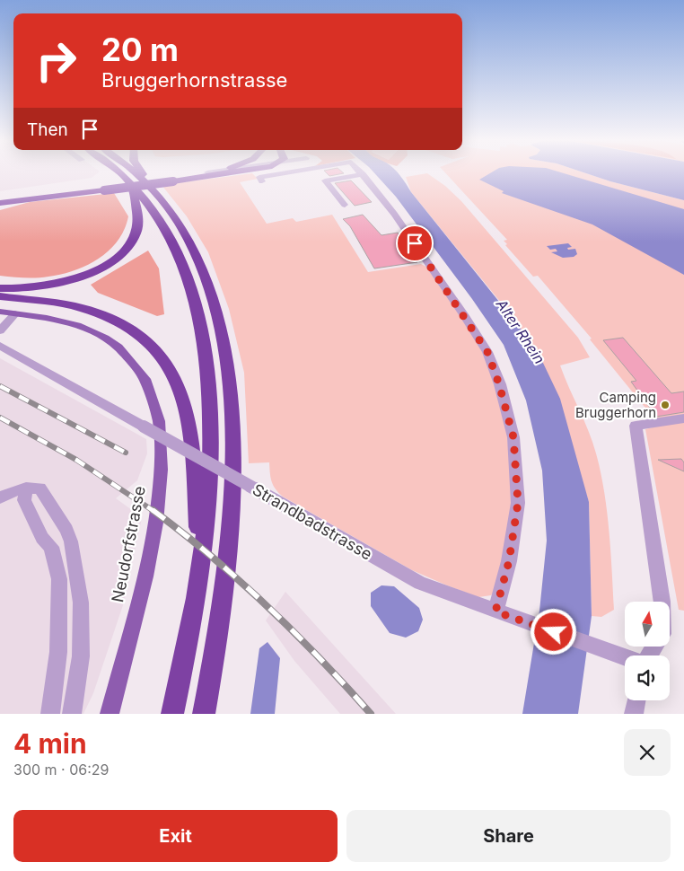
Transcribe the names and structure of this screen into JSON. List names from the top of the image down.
{
  "streets": {
    "main road": ["Neudorfstrasse"],
    "street": ["Strandbadstrasse"]
  },
  "water": ["Alter Rhein"],
  "places": ["Camping Bruggerhorn"],
  "north": "top",
  "page": {
    "turn": ["20 m", "Bruggerhornstrasse"],
    "then": "Then",
    "heading": ["4 min", "300 m · 06:29"],
    "buttons": ["Exit", "Share"]
  }
}
